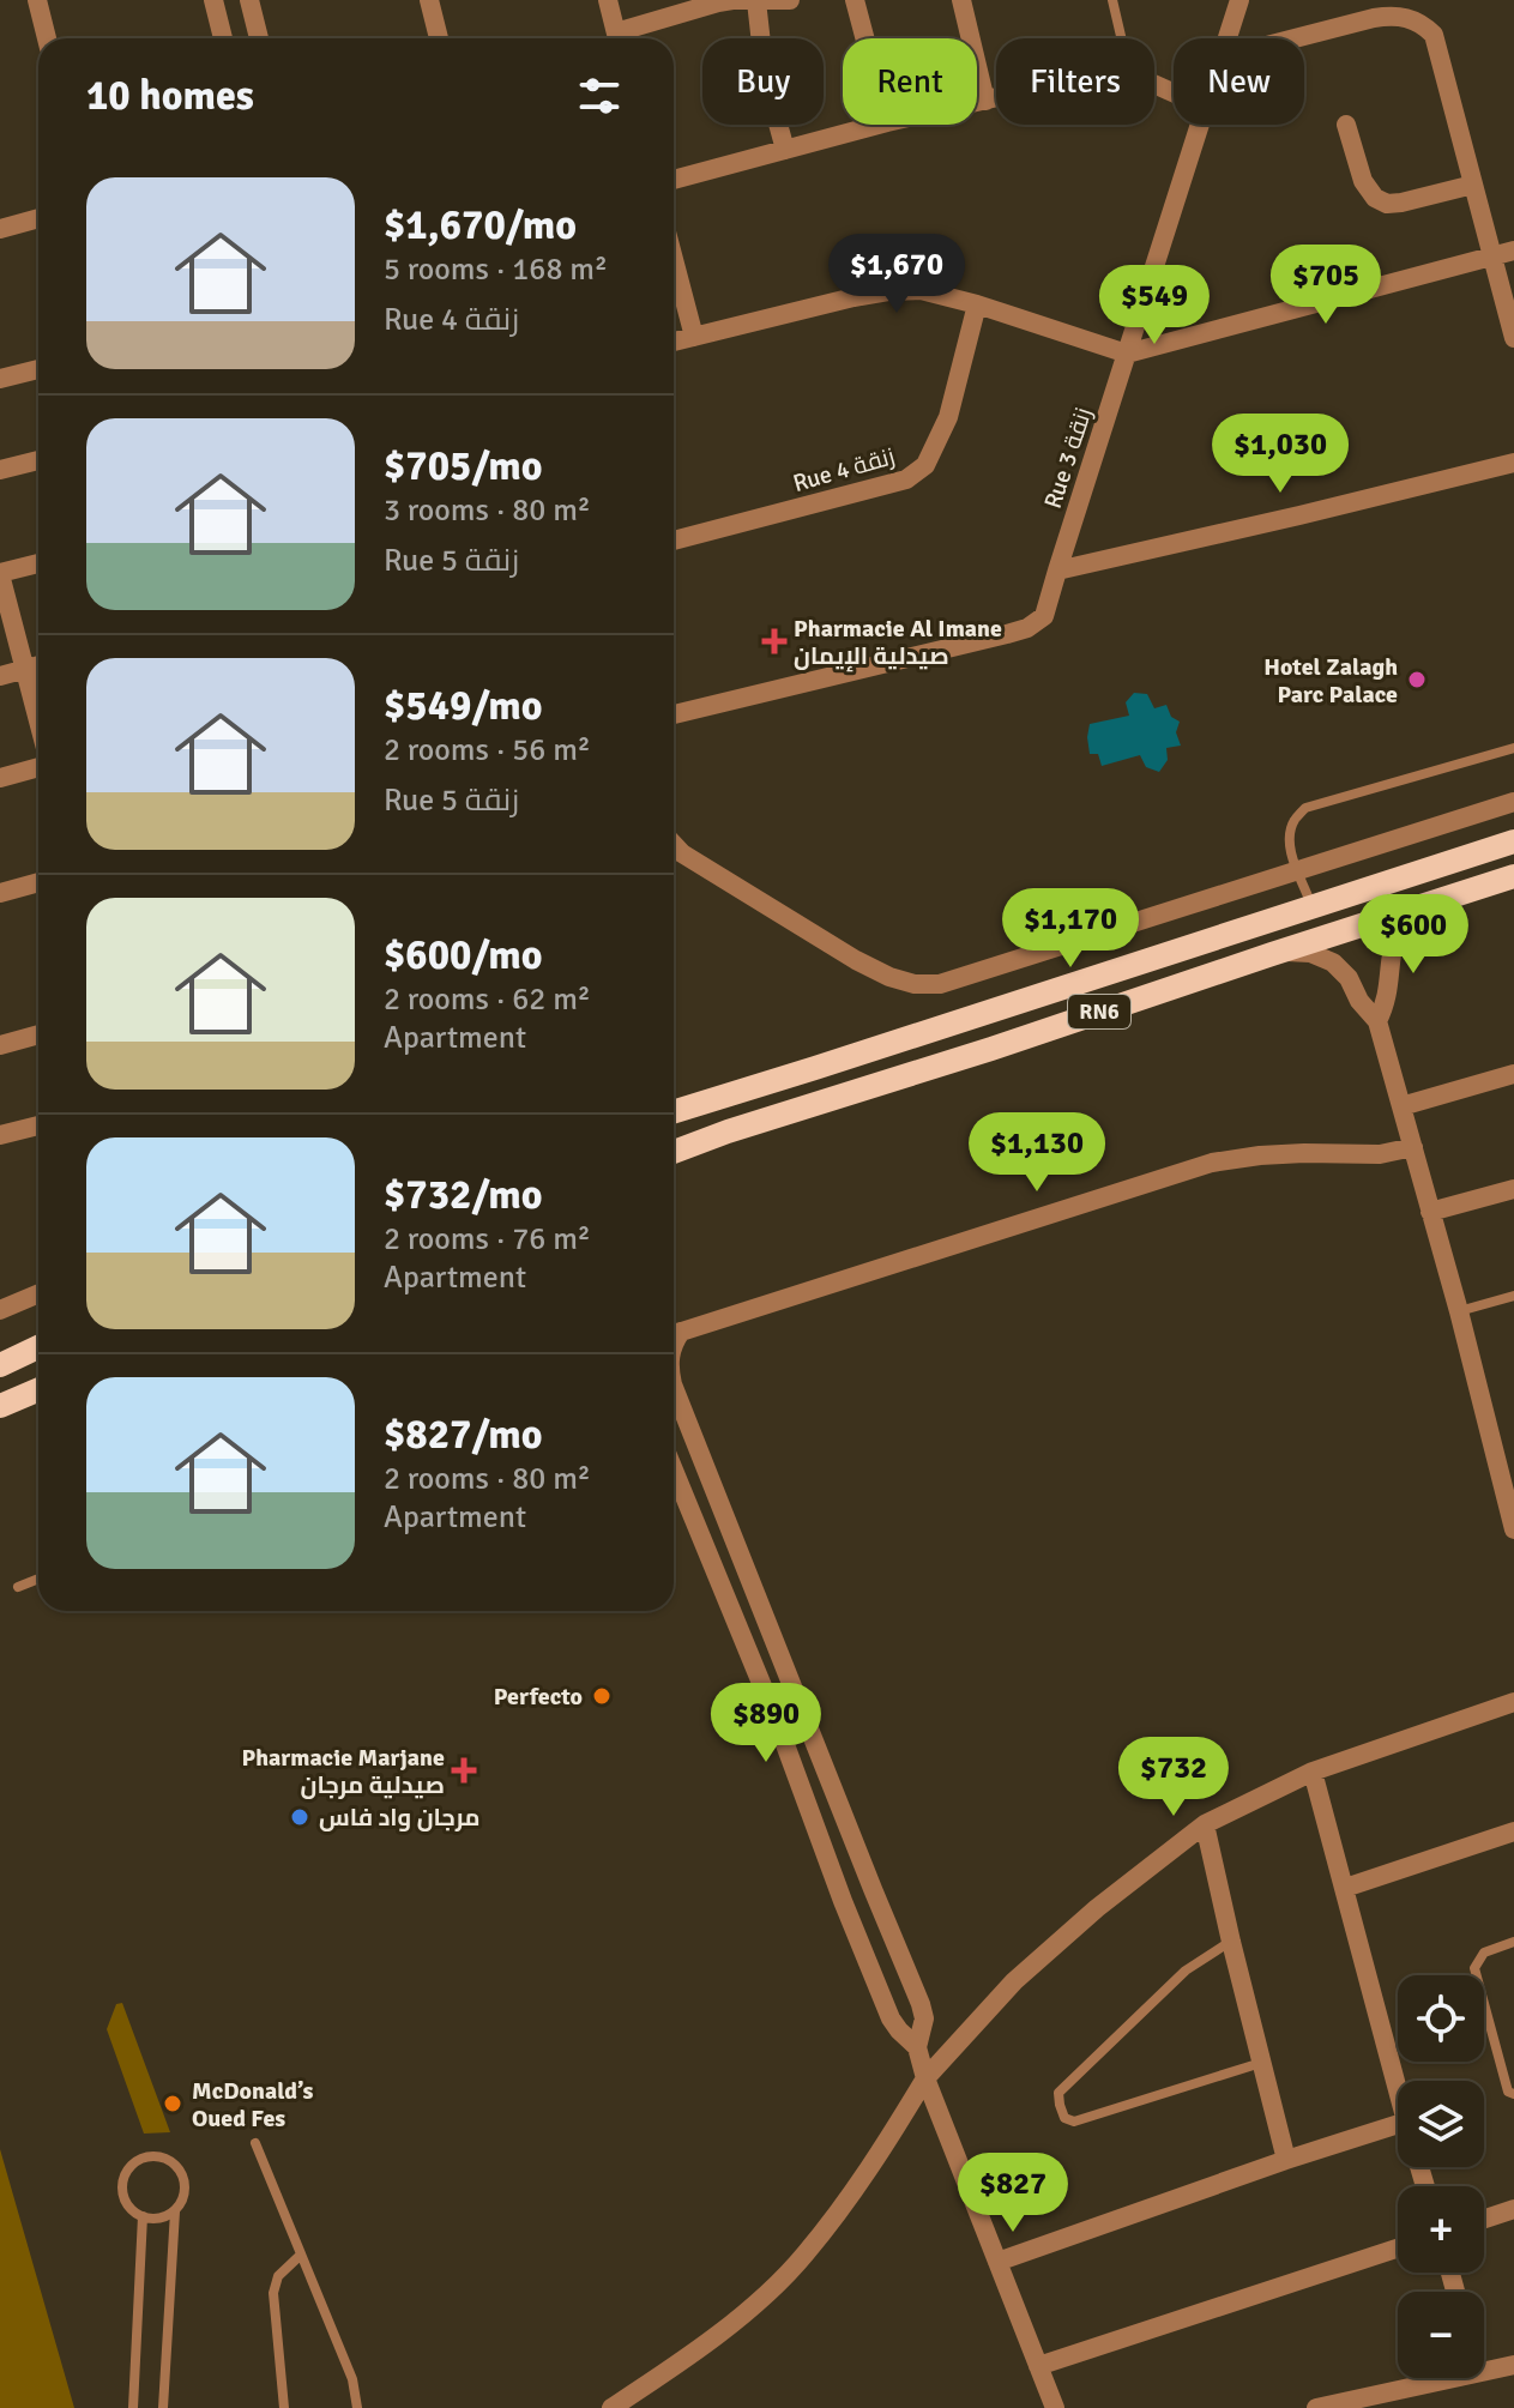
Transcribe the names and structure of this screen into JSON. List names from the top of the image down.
{
  "streets": {
    "main road": ["RN6"],
    "street": ["Rue 3 زنقة", "Rue 4 زنقة"]
  },
  "places": {
    "health": ["Pharmacie Al Imane صيدلية الإيمان", "Pharmacie Marjane صيدلية مرجان"],
    "other": [
      "Hotel Zalagh Parc Palace",
      "Perfecto",
      "مرجان واد فاس",
      "McDonald’s Oued Fes"
    ]
  },
  "page": {
    "chip": [
      "Buy",
      "Rent",
      "Filters",
      "New"
    ],
    "heading": "10 homes",
    "list": [
      {
        "name": "$1,670/mo",
        "note": "5 rooms · 168 m² · Rue 4 زنقة"
      },
      {
        "name": "$705/mo",
        "note": "3 rooms · 80 m² · Rue 5 زنقة"
      },
      {
        "name": "$549/mo",
        "note": "2 rooms · 56 m² · Rue 5 زنقة"
      },
      {
        "name": "$600/mo",
        "note": "2 rooms · 62 m² · Apartment"
      },
      {
        "name": "$732/mo",
        "note": "2 rooms · 76 m² · Apartment"
      },
      {
        "name": "$827/mo",
        "note": "2 rooms · 80 m² · Apartment"
      }
    ],
    "price": [
      "$1,670",
      "$705",
      "$549",
      "$1,030",
      "$1,170",
      "$600",
      "$1,130",
      "$890",
      "$732",
      "$827"
    ],
    "map_buttons": ["+", "−"]
  }
}
